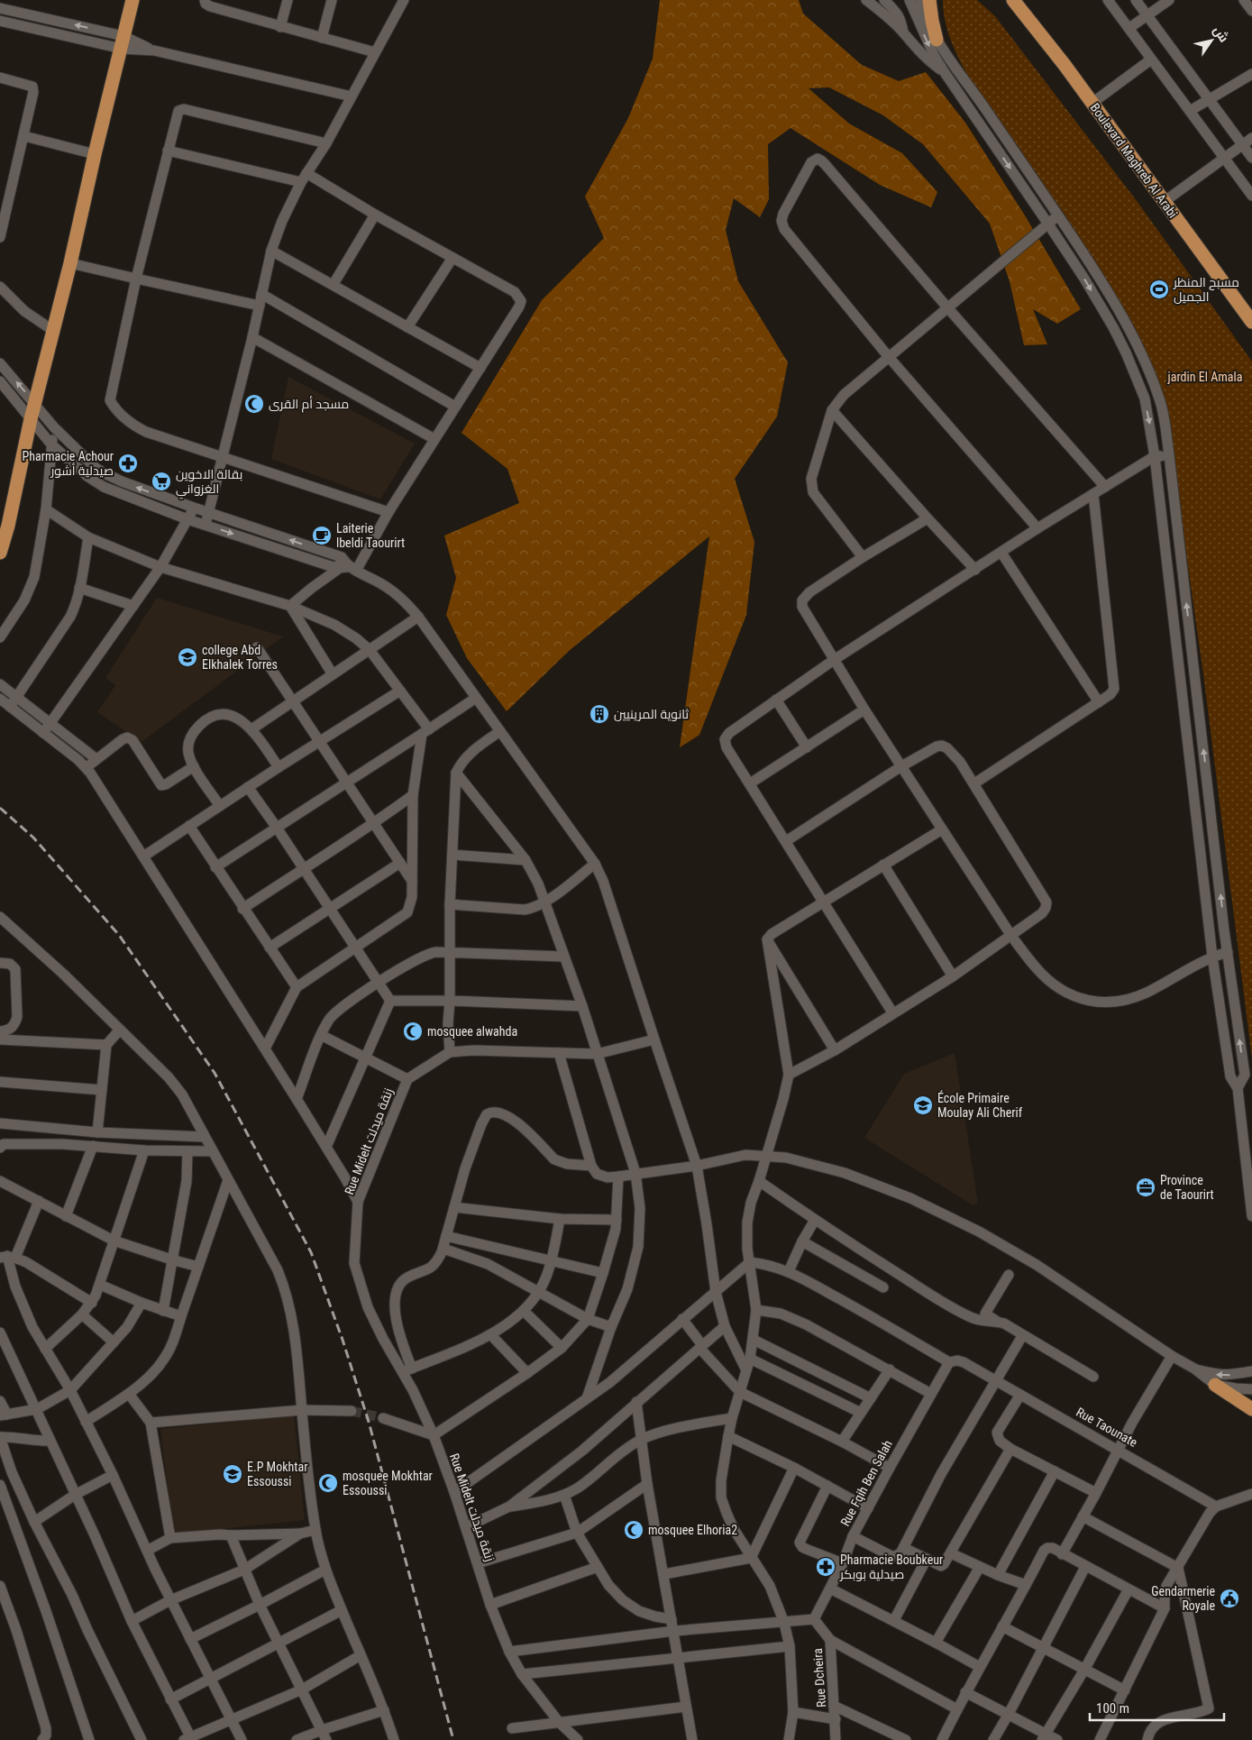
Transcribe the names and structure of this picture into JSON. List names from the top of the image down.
{
  "streets": {
    "main road": ["Boulevard Maghreb Al Arabi"],
    "street": [
      "Rue Midelt زنقة ميدلت",
      "Rue Taounate",
      "Rue Fqih Ben Salah",
      "Rue Dcheira"
    ]
  },
  "crossings": [
    ["Rue Taounate", "Rue Fqih Ben Salah"],
    ["Rue Fqih Ben Salah", "Rue Dcheira"]
  ],
  "parks": ["jardin El Amala"],
  "places": {
    "sports": ["مسبح المنظر الجميل"],
    "mosque": [
      "مسجد أم القرى",
      "mosquee alwahda",
      "mosquee Mokhtar Essoussi",
      "mosquee Elhoria2"
    ],
    "pharmacy": ["Pharmacie Achour صيدلية أشور", "Pharmacie Boubkeur صيدلية بوبكر"],
    "supermarket": ["بقالة الاخوين الغزواني"],
    "cafe": ["Laiterie lbeldi Taourirt"],
    "school or university": ["college Abd Elkhalek Torres", "École Primaire Moulay Ali Cherif", "E.P Mokhtar Essoussi"],
    "building": ["ثانوية المرينيين"],
    "office": ["Province de Taourirt"],
    "public building": ["Gendarmerie Royale"]
  },
  "scale_bar": "100 m",
  "north": "top right"
}
